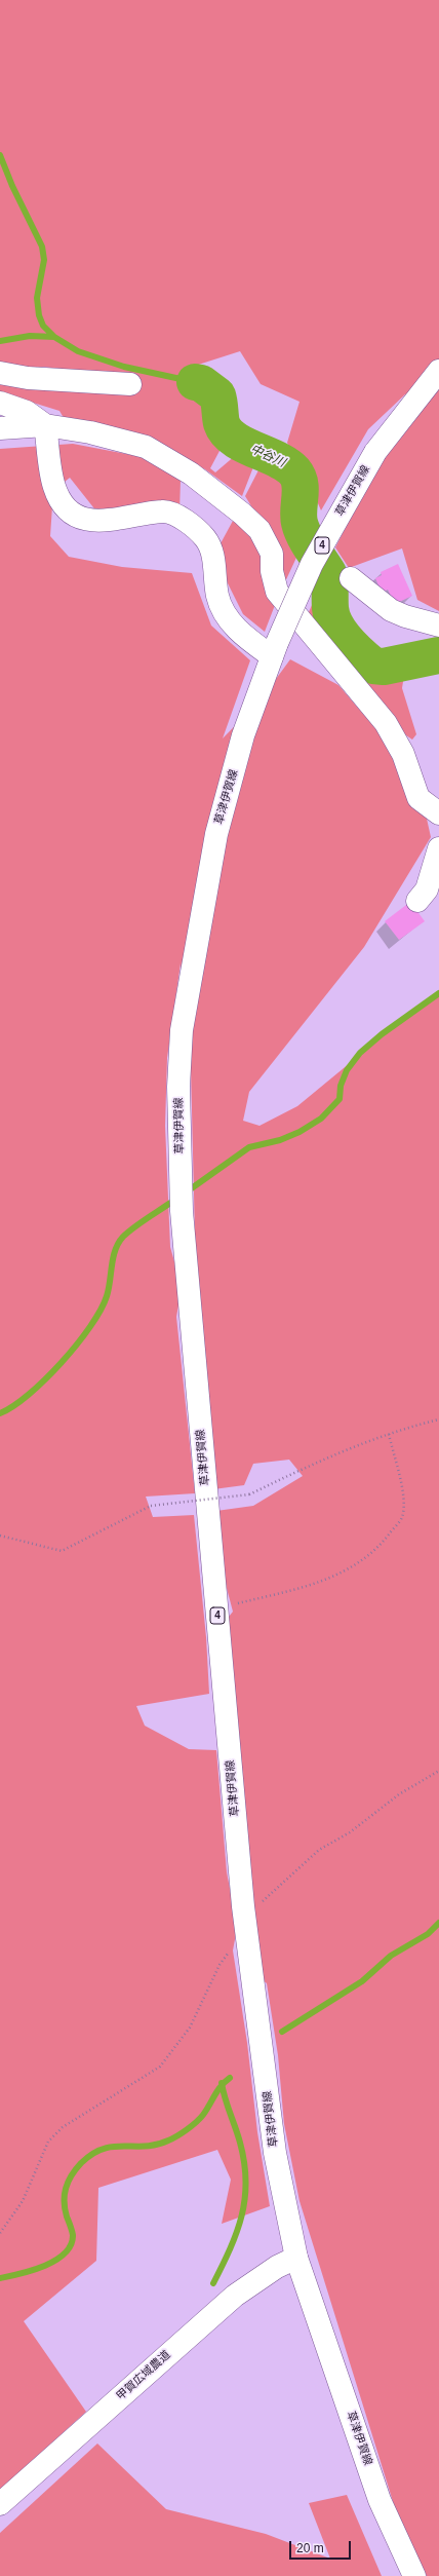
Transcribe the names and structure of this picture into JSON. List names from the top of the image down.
{
  "streets": {
    "main road": ["草津伊賀線", "4", "甲賀広域農道"]
  },
  "crossings": [
    ["草津伊賀線", "甲賀広域農道"]
  ],
  "water": ["中谷川"],
  "scale_bar": "20 m"
}
